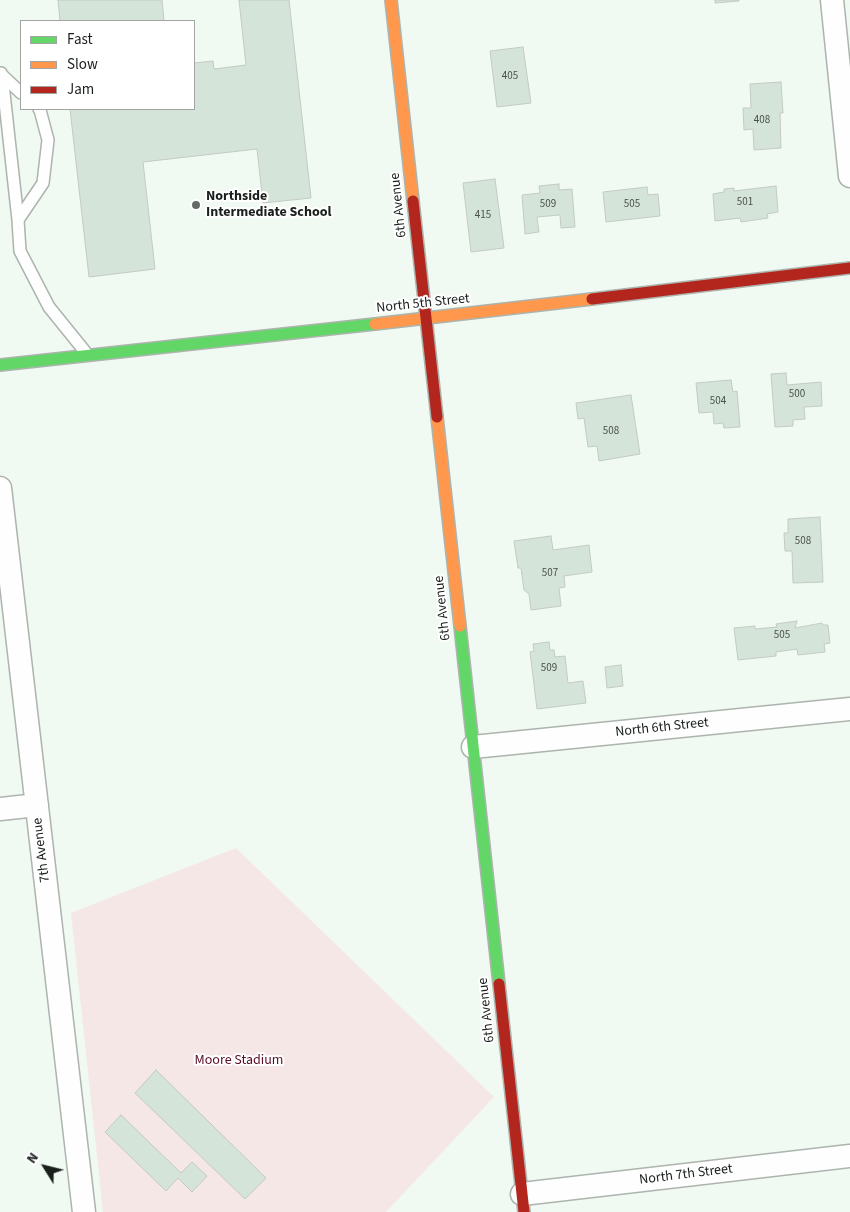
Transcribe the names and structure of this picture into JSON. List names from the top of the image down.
{
  "streets": {
    "street": [
      "6th Avenue",
      "North 5th Street",
      "North 6th Street",
      "7th Avenue",
      "North 7th Street"
    ]
  },
  "crossings": [
    ["6th Avenue", "North 5th Street"],
    ["6th Avenue", "North 6th Street"],
    ["6th Avenue", "North 7th Street"]
  ],
  "parks": ["Moore Stadium"],
  "places": ["Northside Intermediate School"],
  "house_numbers": [
    "405",
    "408",
    "501",
    "509",
    "505",
    "415",
    "500",
    "504",
    "508",
    "508",
    "507",
    "505",
    "509"
  ],
  "legend": ["Fast", "Slow", "Jam"],
  "north": "top left"
}
